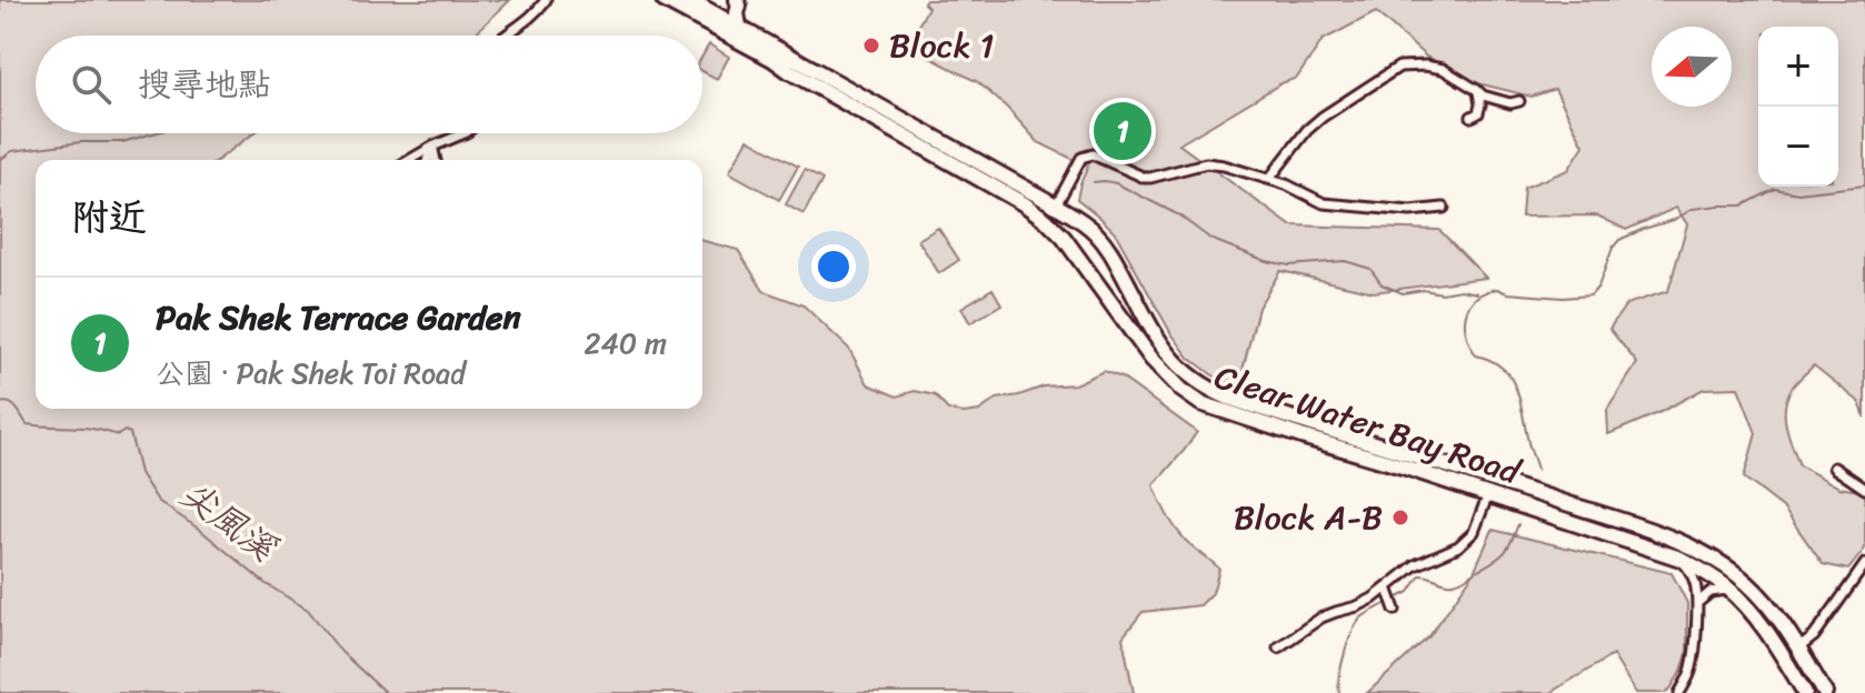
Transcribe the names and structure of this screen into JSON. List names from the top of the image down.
{
  "streets": {
    "main road": ["Clear Water Bay Road"]
  },
  "water": ["尖風溪"],
  "places": ["Block 1", "Block A-B"],
  "north": "left",
  "page": {
    "map_buttons": ["+", "−"],
    "search": "搜尋地點",
    "pins": "1",
    "heading": "附近",
    "list": [
      {
        "mark": "1",
        "name": "Pak Shek Terrace Garden",
        "note": "公園 · Pak Shek Toi Road",
        "value": "240 m"
      }
    ]
  }
}
